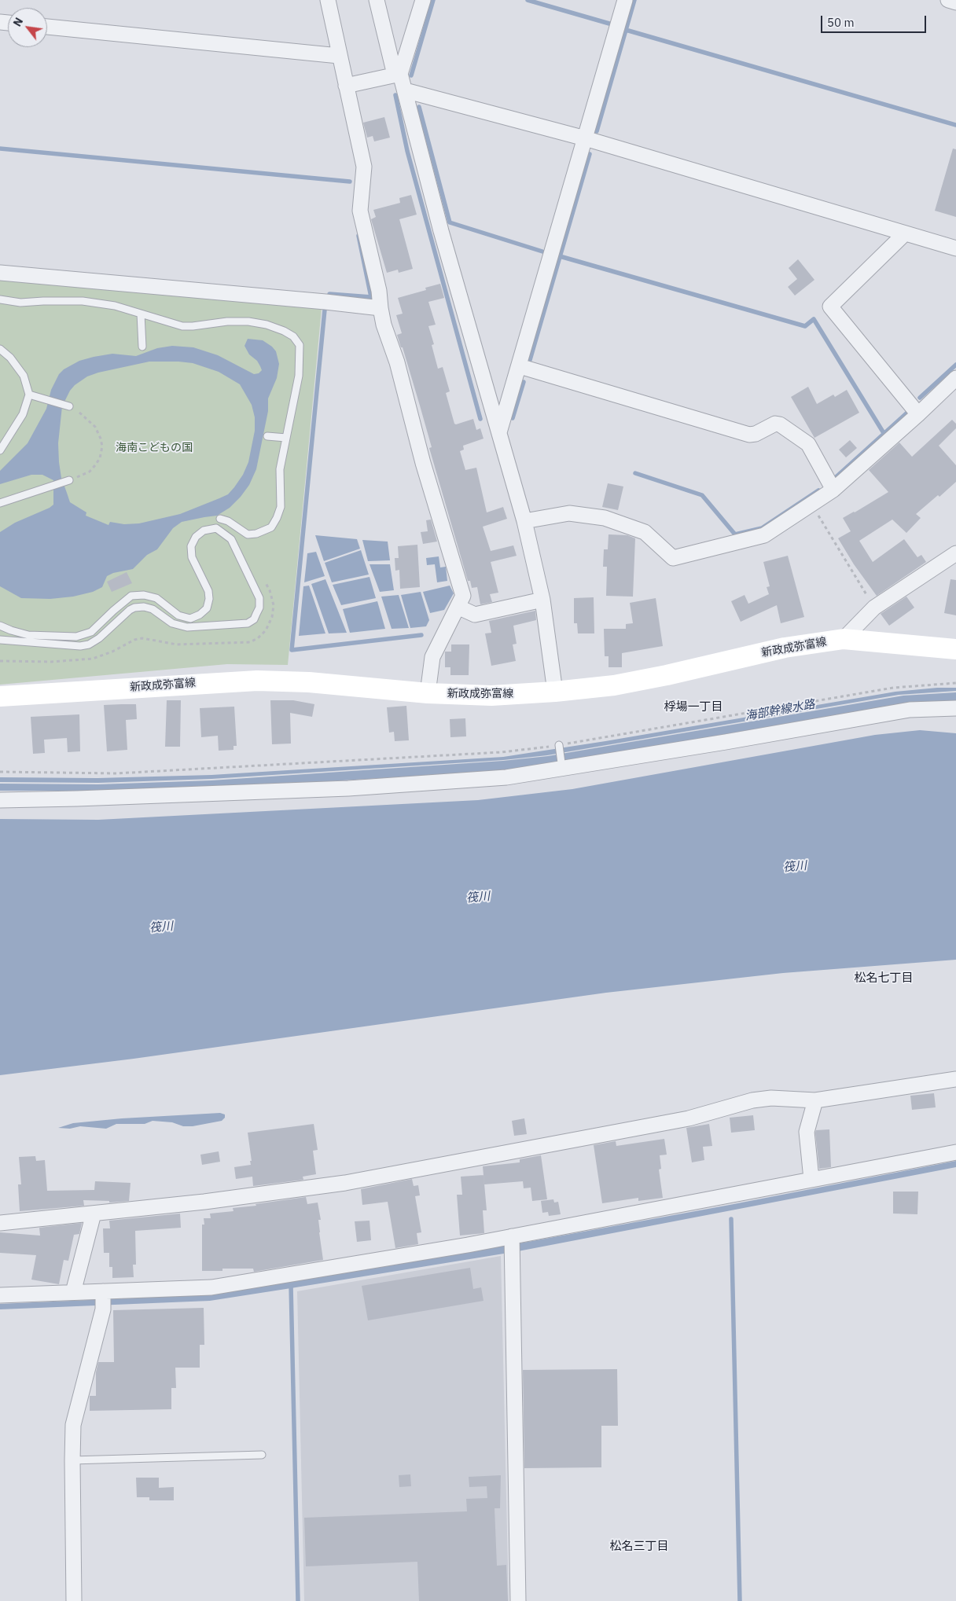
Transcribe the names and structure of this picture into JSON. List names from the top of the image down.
{
  "streets": {
    "main road": ["新政成弥富線"]
  },
  "districts": ["桴場一丁目", "松名七丁目", "松名三丁目"],
  "water": ["海部幹線水路", "筏川"],
  "parks": ["海南こどもの国"],
  "scale_bar": "50 m",
  "north": "top left"
}
